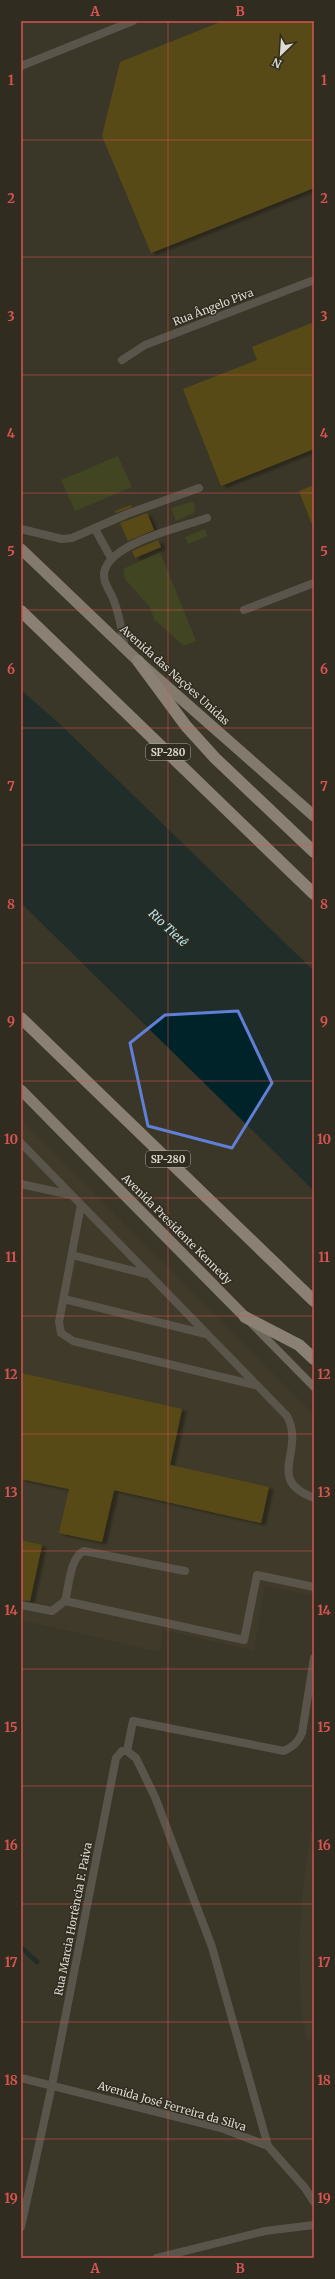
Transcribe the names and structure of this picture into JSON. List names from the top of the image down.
{
  "streets": {
    "highway": ["Avenida das Nações Unidas", "SP-280", "Avenida Presidente Kennedy"],
    "street": ["Rua Ângelo Piva", "Rua Marcia Hortência F. Paiva", "Avenida José Ferreira da Silva"]
  },
  "crossings": [
    ["Rua Marcia Hortência F. Paiva", "Avenida José Ferreira da Silva"]
  ],
  "water": ["Rio Tietê"],
  "north": "bottom left",
  "grid": {
    "columns": ["A", "B"],
    "rows": [
      "1",
      "2",
      "3",
      "4",
      "5",
      "6",
      "7",
      "8",
      "9",
      "10",
      "11",
      "12",
      "13",
      "14",
      "15",
      "16",
      "17",
      "18",
      "19"
    ]
  }
}
